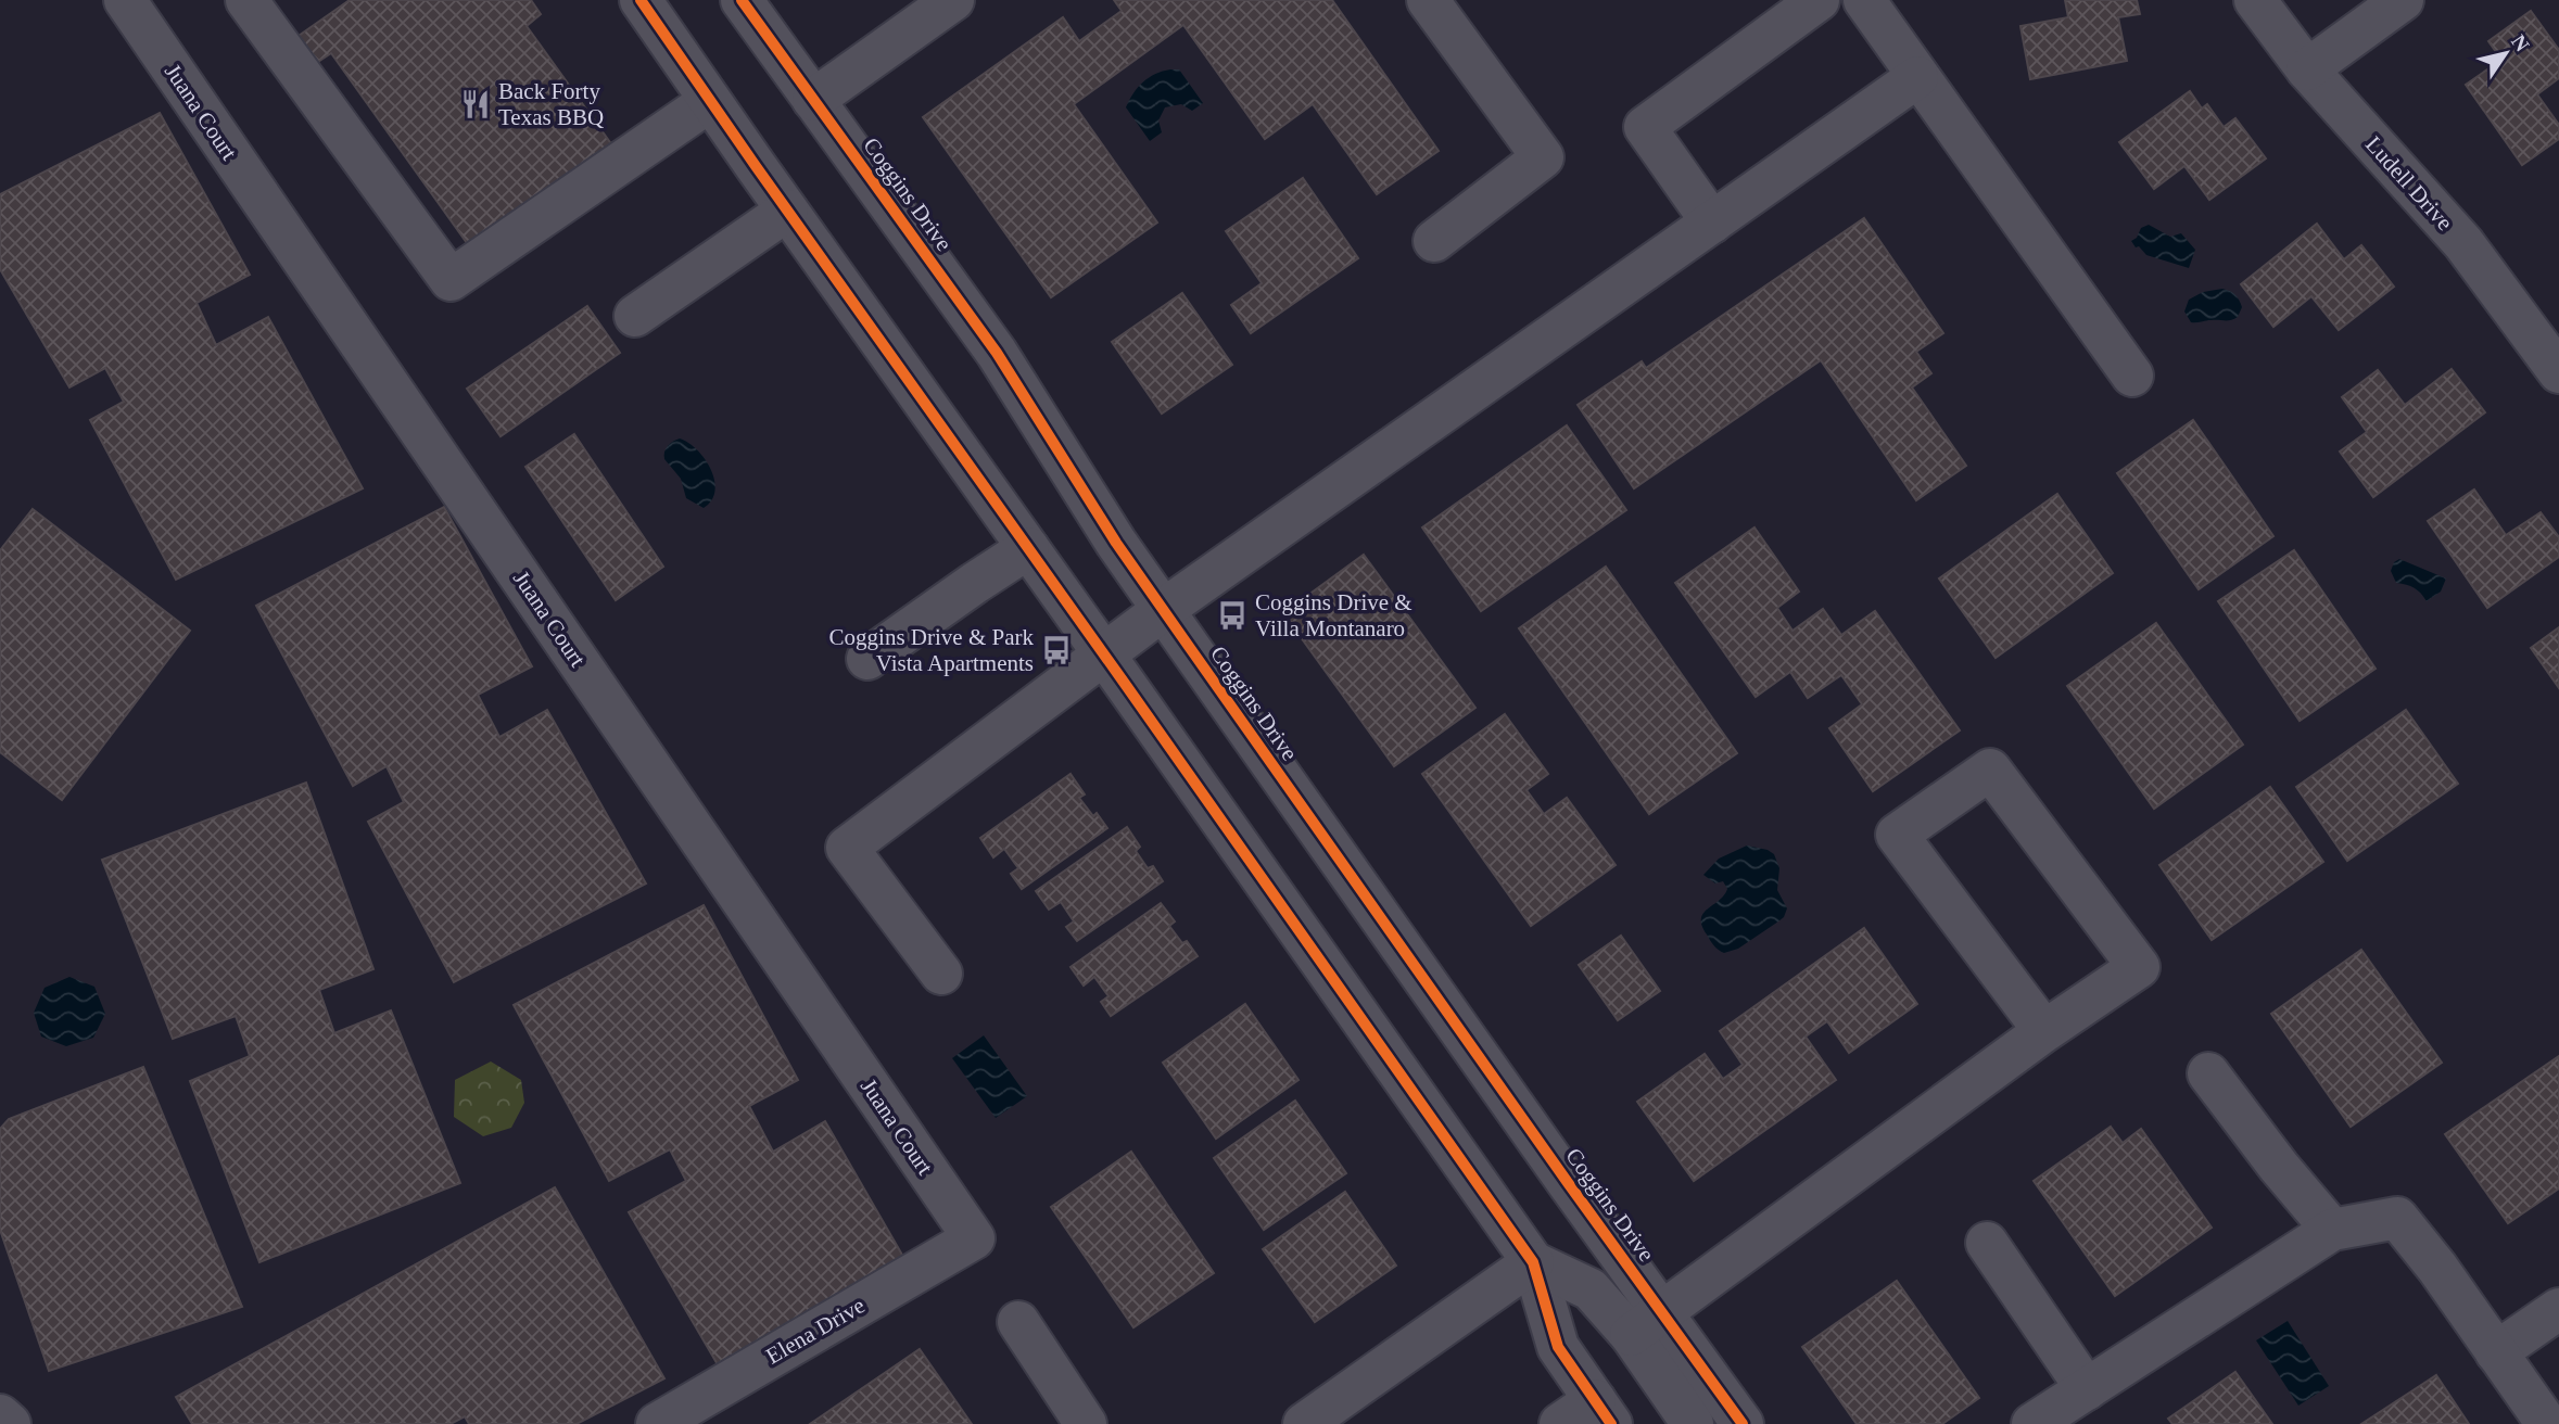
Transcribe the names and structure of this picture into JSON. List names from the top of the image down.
{
  "streets": {
    "street": [
      "Juana Court",
      "Ludell Drive",
      "Coggins Drive",
      "Elena Drive"
    ]
  },
  "crossings": [
    ["Juana Court", "Elena Drive"]
  ],
  "places": {
    "restaurant": ["Back Forty Texas BBQ"],
    "bus stop": ["Coggins Drive & Villa Montanaro", "Coggins Drive & Park Vista Apartments"]
  },
  "north": "top right"
}
